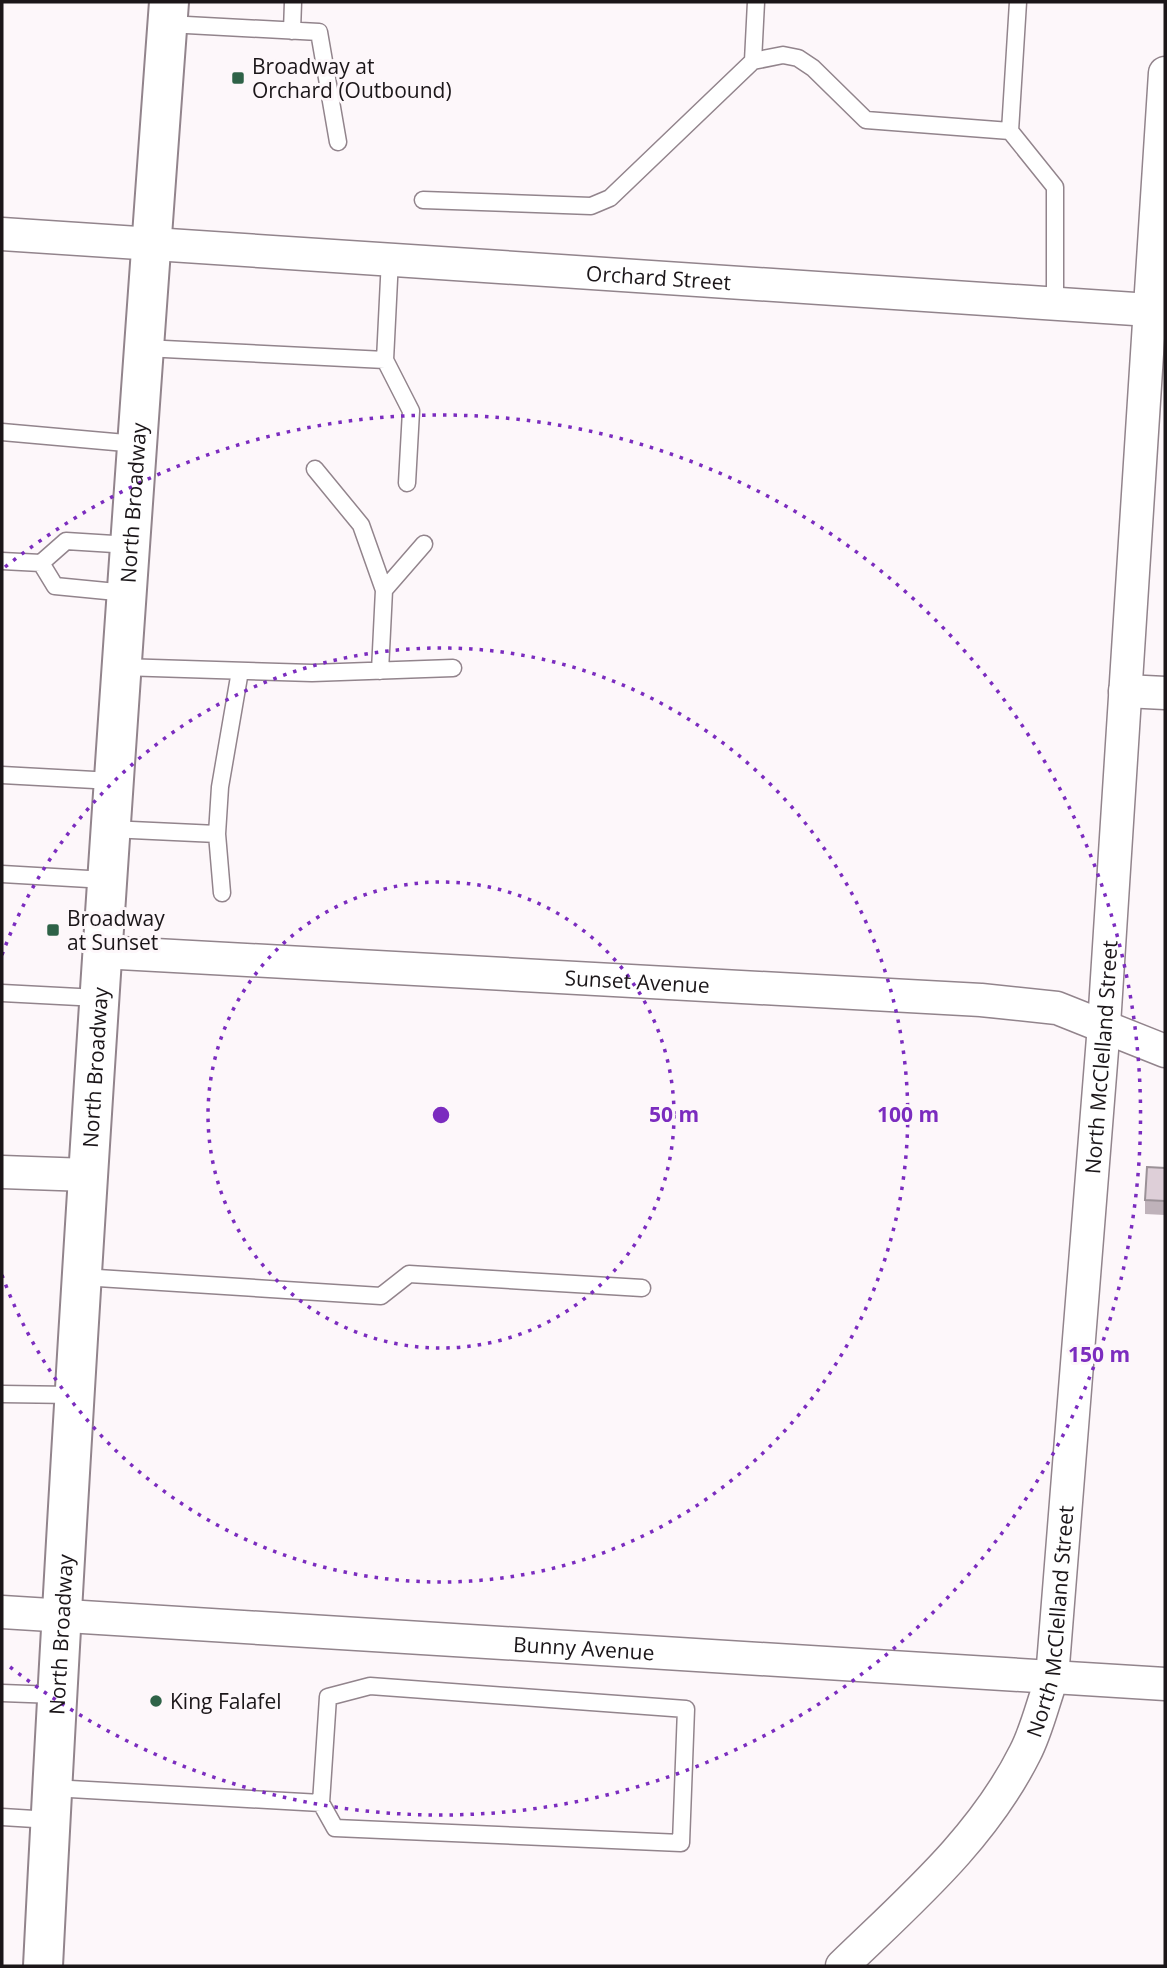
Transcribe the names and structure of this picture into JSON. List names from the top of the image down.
{
  "streets": {
    "main road": ["North Broadway"],
    "street": [
      "Orchard Street",
      "Sunset Avenue",
      "North McClelland Street",
      "Bunny Avenue"
    ]
  },
  "crossings": [
    ["Orchard Street", "North Broadway"],
    ["Orchard Street", "North McClelland Street"],
    ["North Broadway", "Sunset Avenue"],
    ["North Broadway", "Bunny Avenue"],
    ["Sunset Avenue", "North McClelland Street"],
    ["North McClelland Street", "Bunny Avenue"]
  ],
  "places": {
    "transit": ["Broadway at Orchard (Outbound)", "Broadway at Sunset"],
    "other": ["King Falafel"]
  },
  "rings": ["50 m", "100 m", "150 m"]
}
